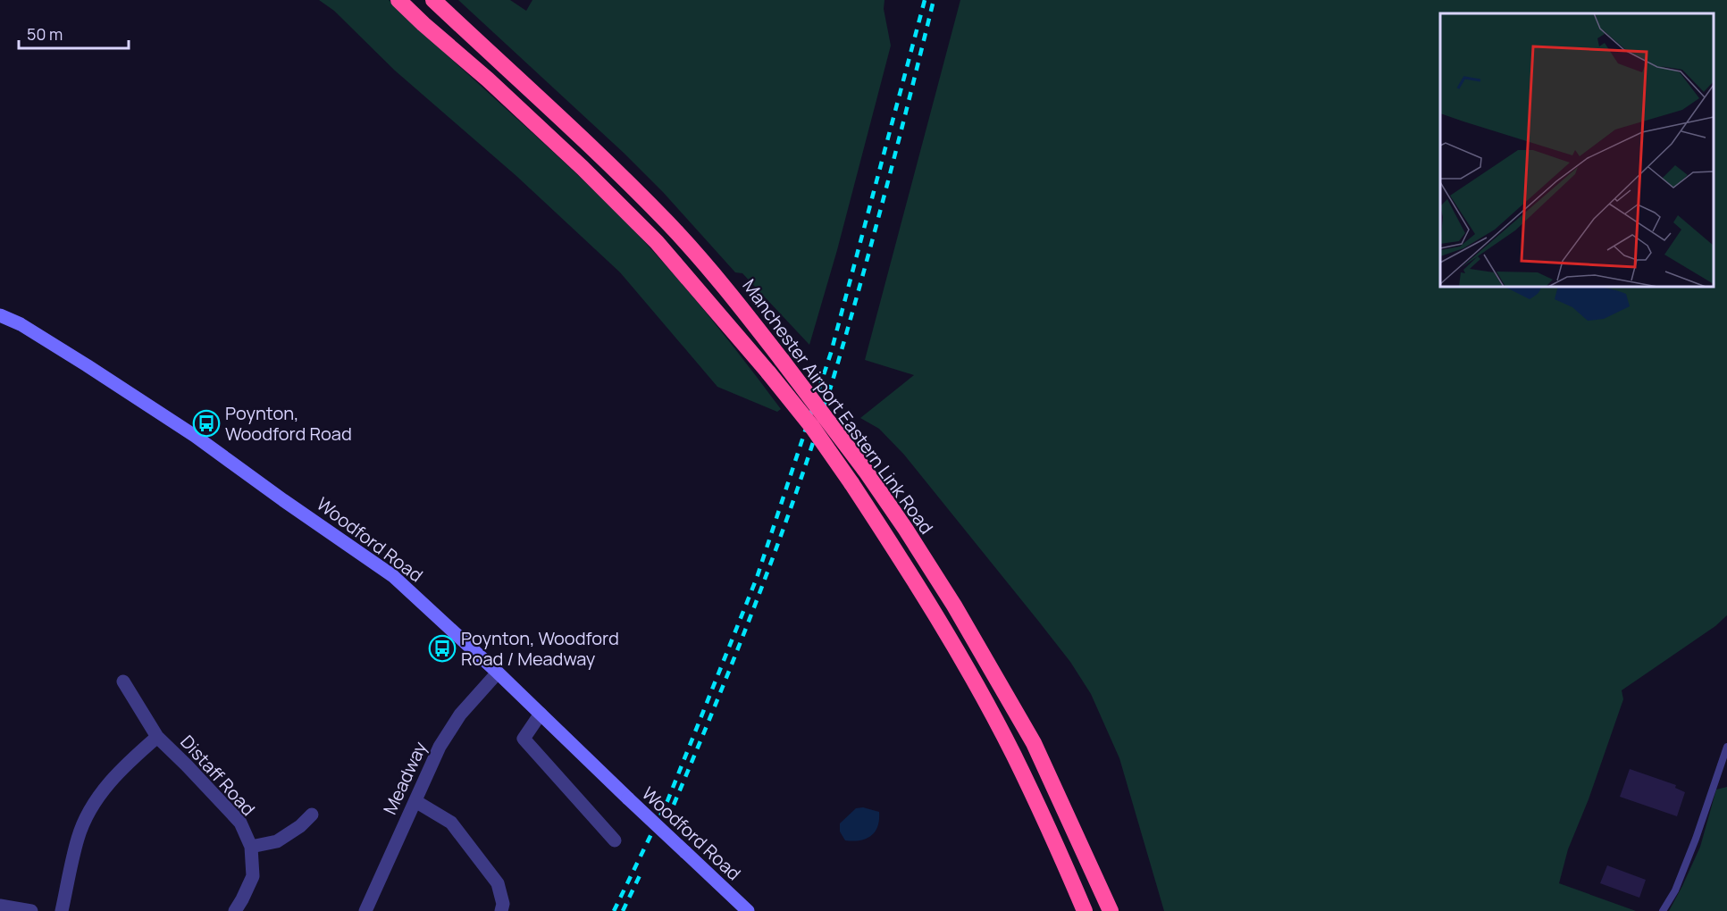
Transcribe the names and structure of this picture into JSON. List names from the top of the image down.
{
  "streets": {
    "highway": ["Manchester Airport Eastern Link Road"],
    "street": ["Woodford Road", "Distaff Road", "Meadway"]
  },
  "crossings": [
    ["Woodford Road", "Meadway"]
  ],
  "places": {
    "bus stop": ["Poynton, Woodford Road", "Poynton, Woodford Road / Meadway"]
  },
  "scale_bar": "50 m"
}
